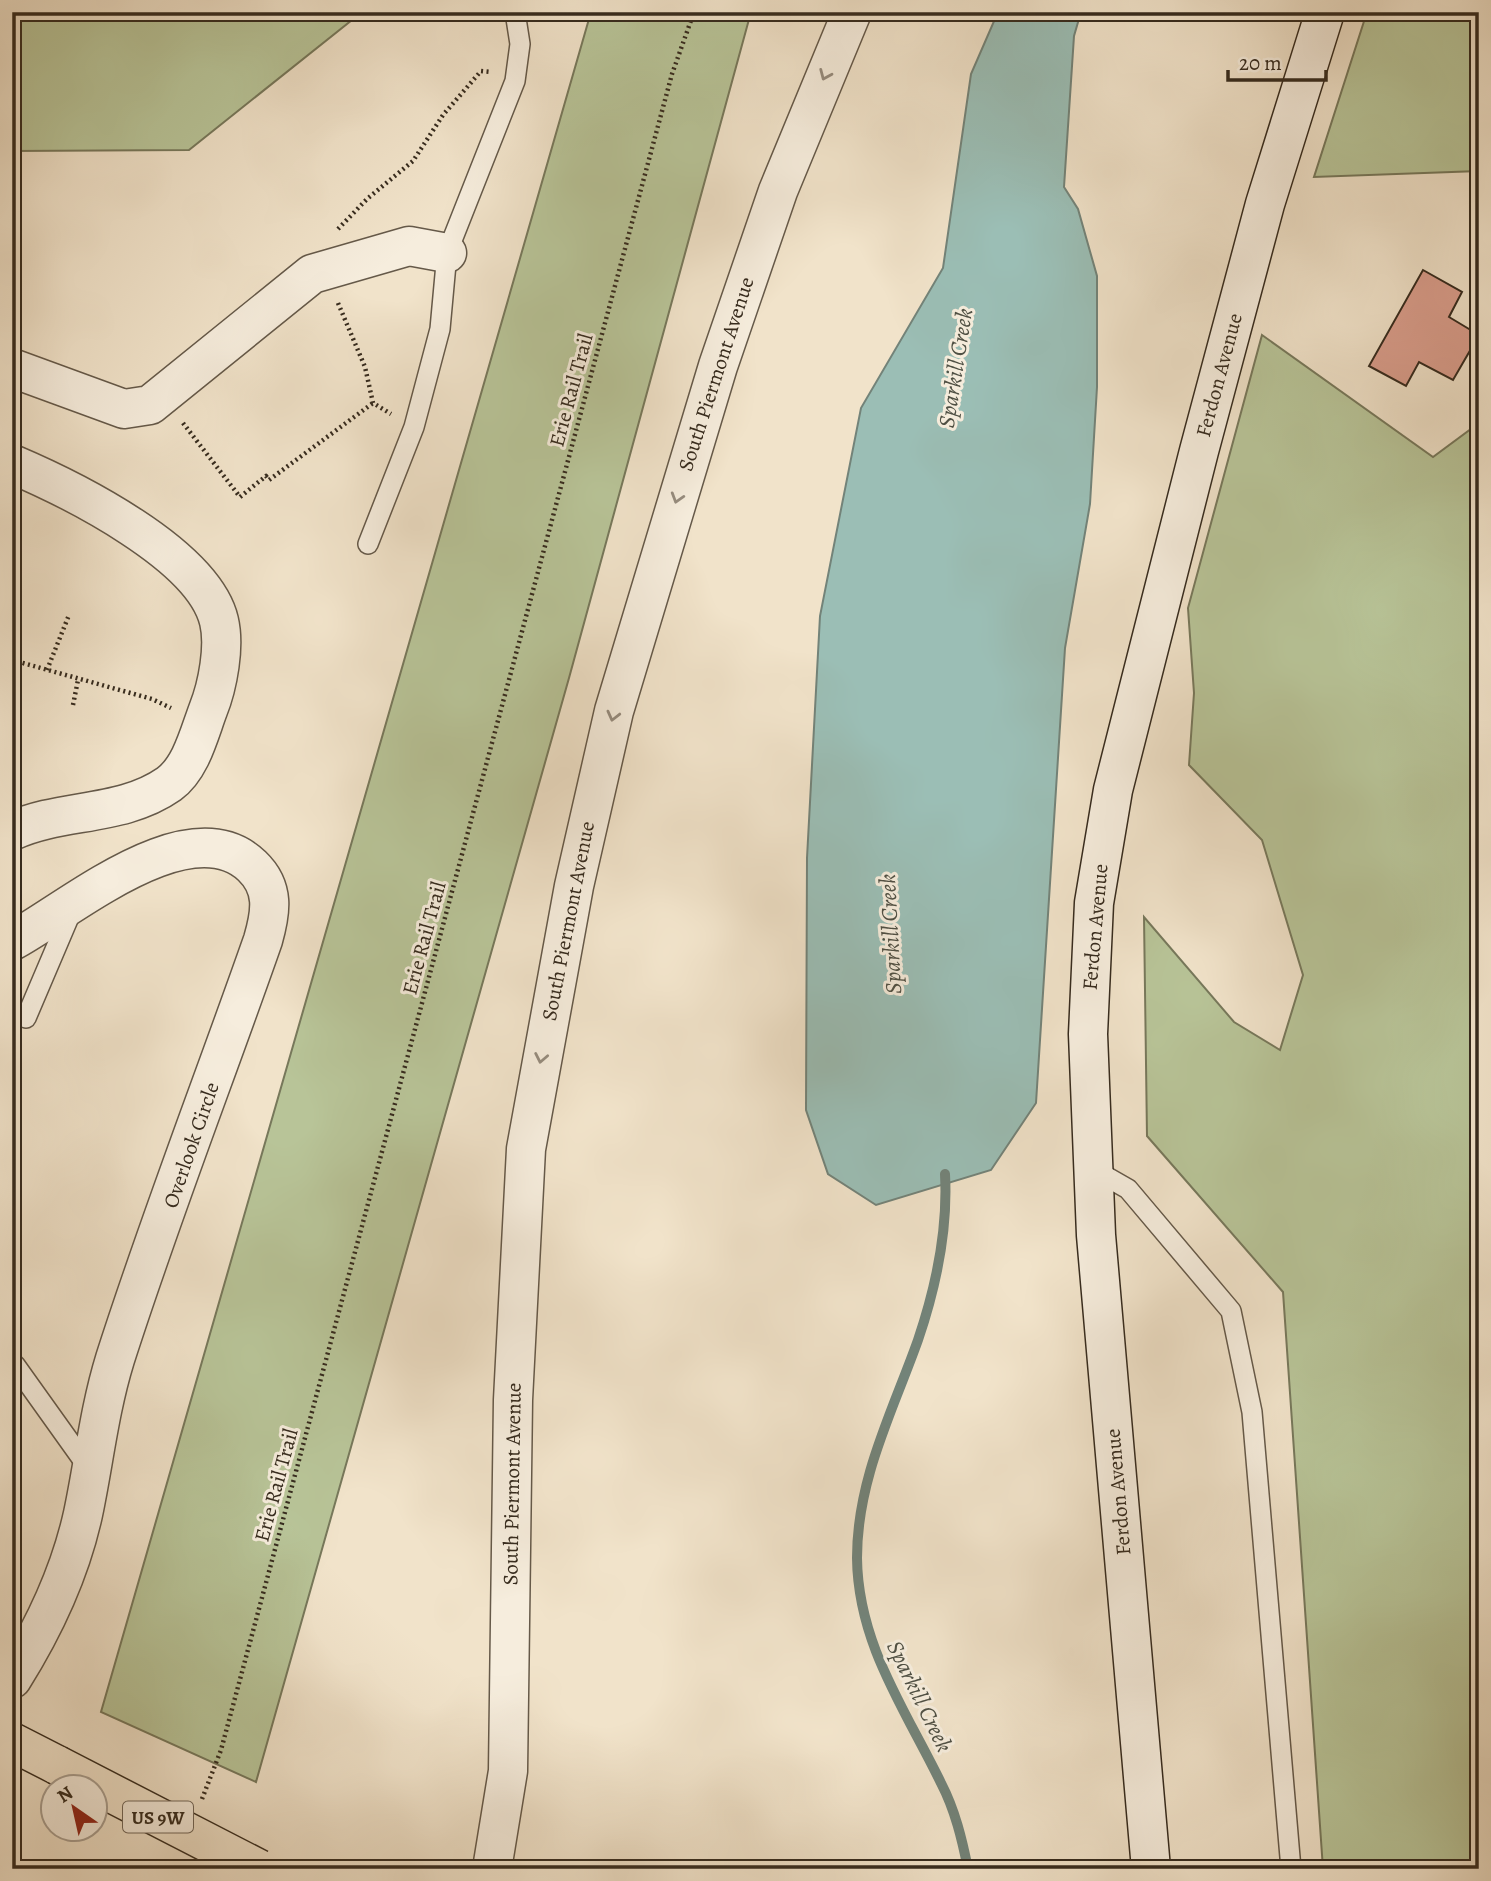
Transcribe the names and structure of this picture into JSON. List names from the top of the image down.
{
  "streets": {
    "main road": ["US 9W"],
    "street": ["South Piermont Avenue", "Ferdon Avenue", "Overlook Circle"],
    "path": ["Erie Rail Trail"]
  },
  "one_way": ["South Piermont Avenue"],
  "water": ["Sparkill Creek"],
  "scale_bar": "20 m",
  "north": "top left"
}
